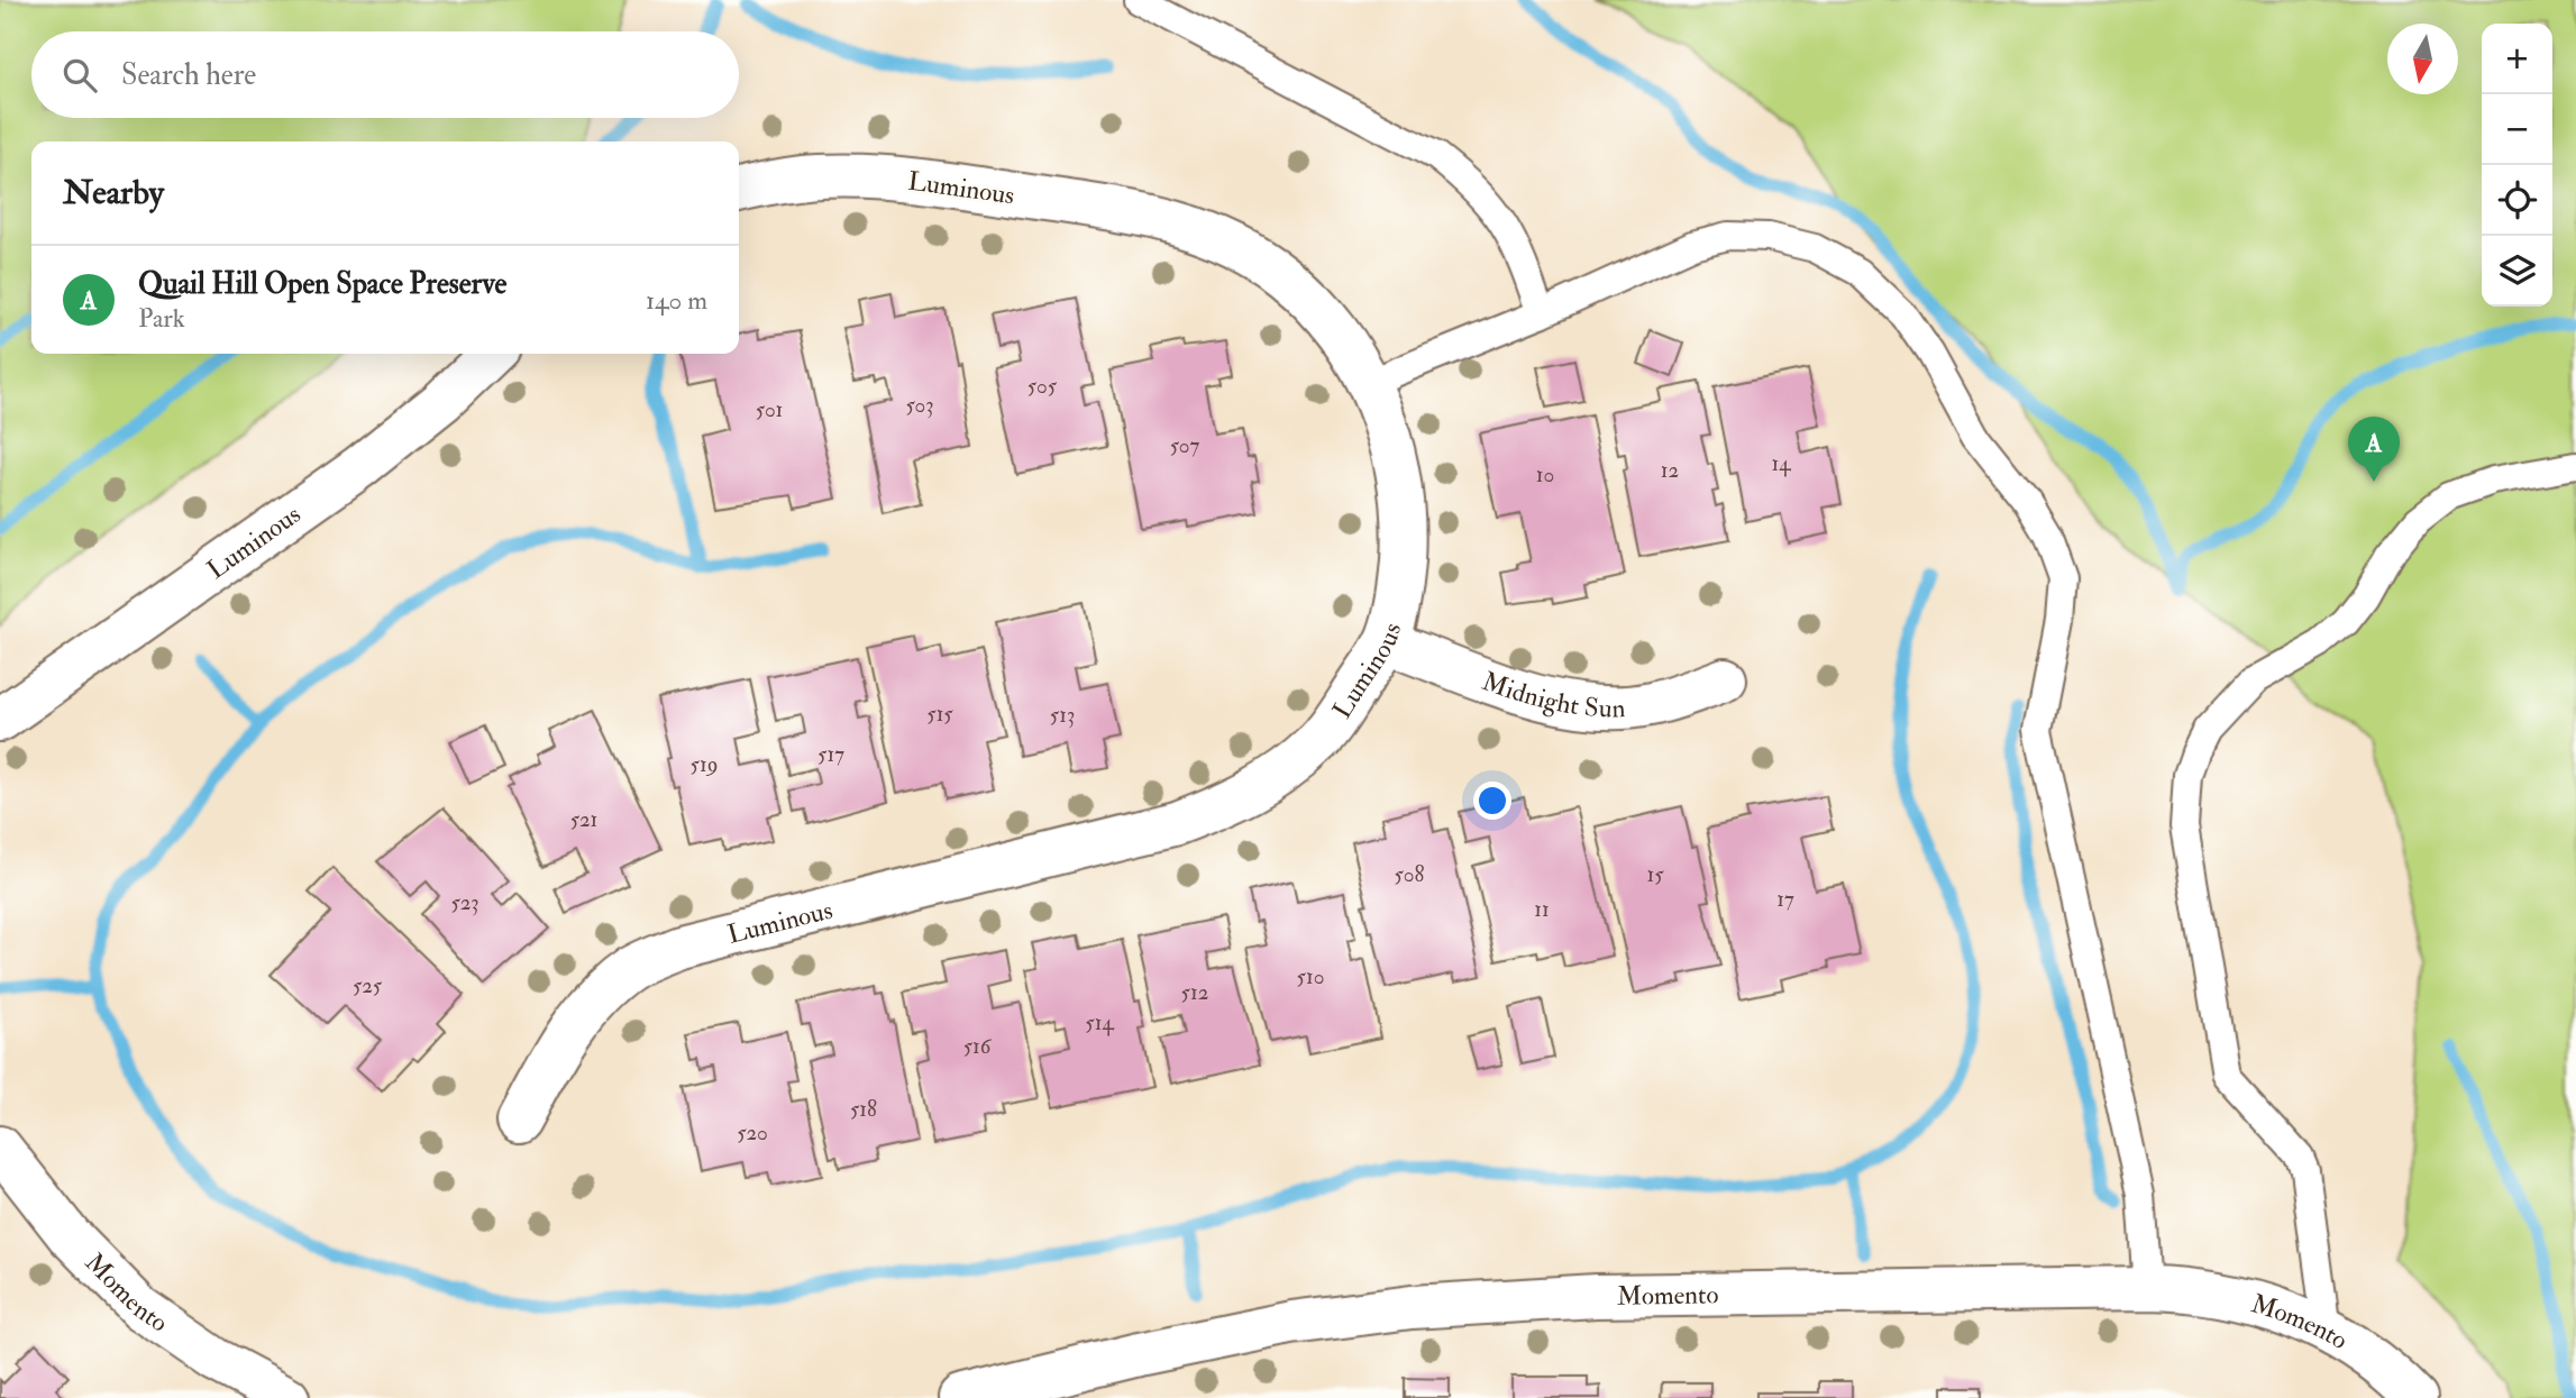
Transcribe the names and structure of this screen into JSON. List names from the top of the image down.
{
  "streets": {
    "street": ["Luminous", "Midnight Sun", "Momento"]
  },
  "crossings": [
    ["Luminous", "Midnight Sun"]
  ],
  "house_numbers": [
    "505",
    "503",
    "501",
    "507",
    "14",
    "12",
    "10",
    "515",
    "513",
    "517",
    "519",
    "521",
    "508",
    "15",
    "17",
    "523",
    "11",
    "510",
    "525",
    "512",
    "514",
    "516",
    "518",
    "520"
  ],
  "north": "bottom",
  "page": {
    "map_buttons": ["+", "−"],
    "search": "Search here",
    "heading": "Nearby",
    "list": [
      {
        "mark": "A",
        "name": "Quail Hill Open Space Preserve",
        "note": "Park",
        "value": "140 m"
      }
    ],
    "pins": "A"
  }
}
